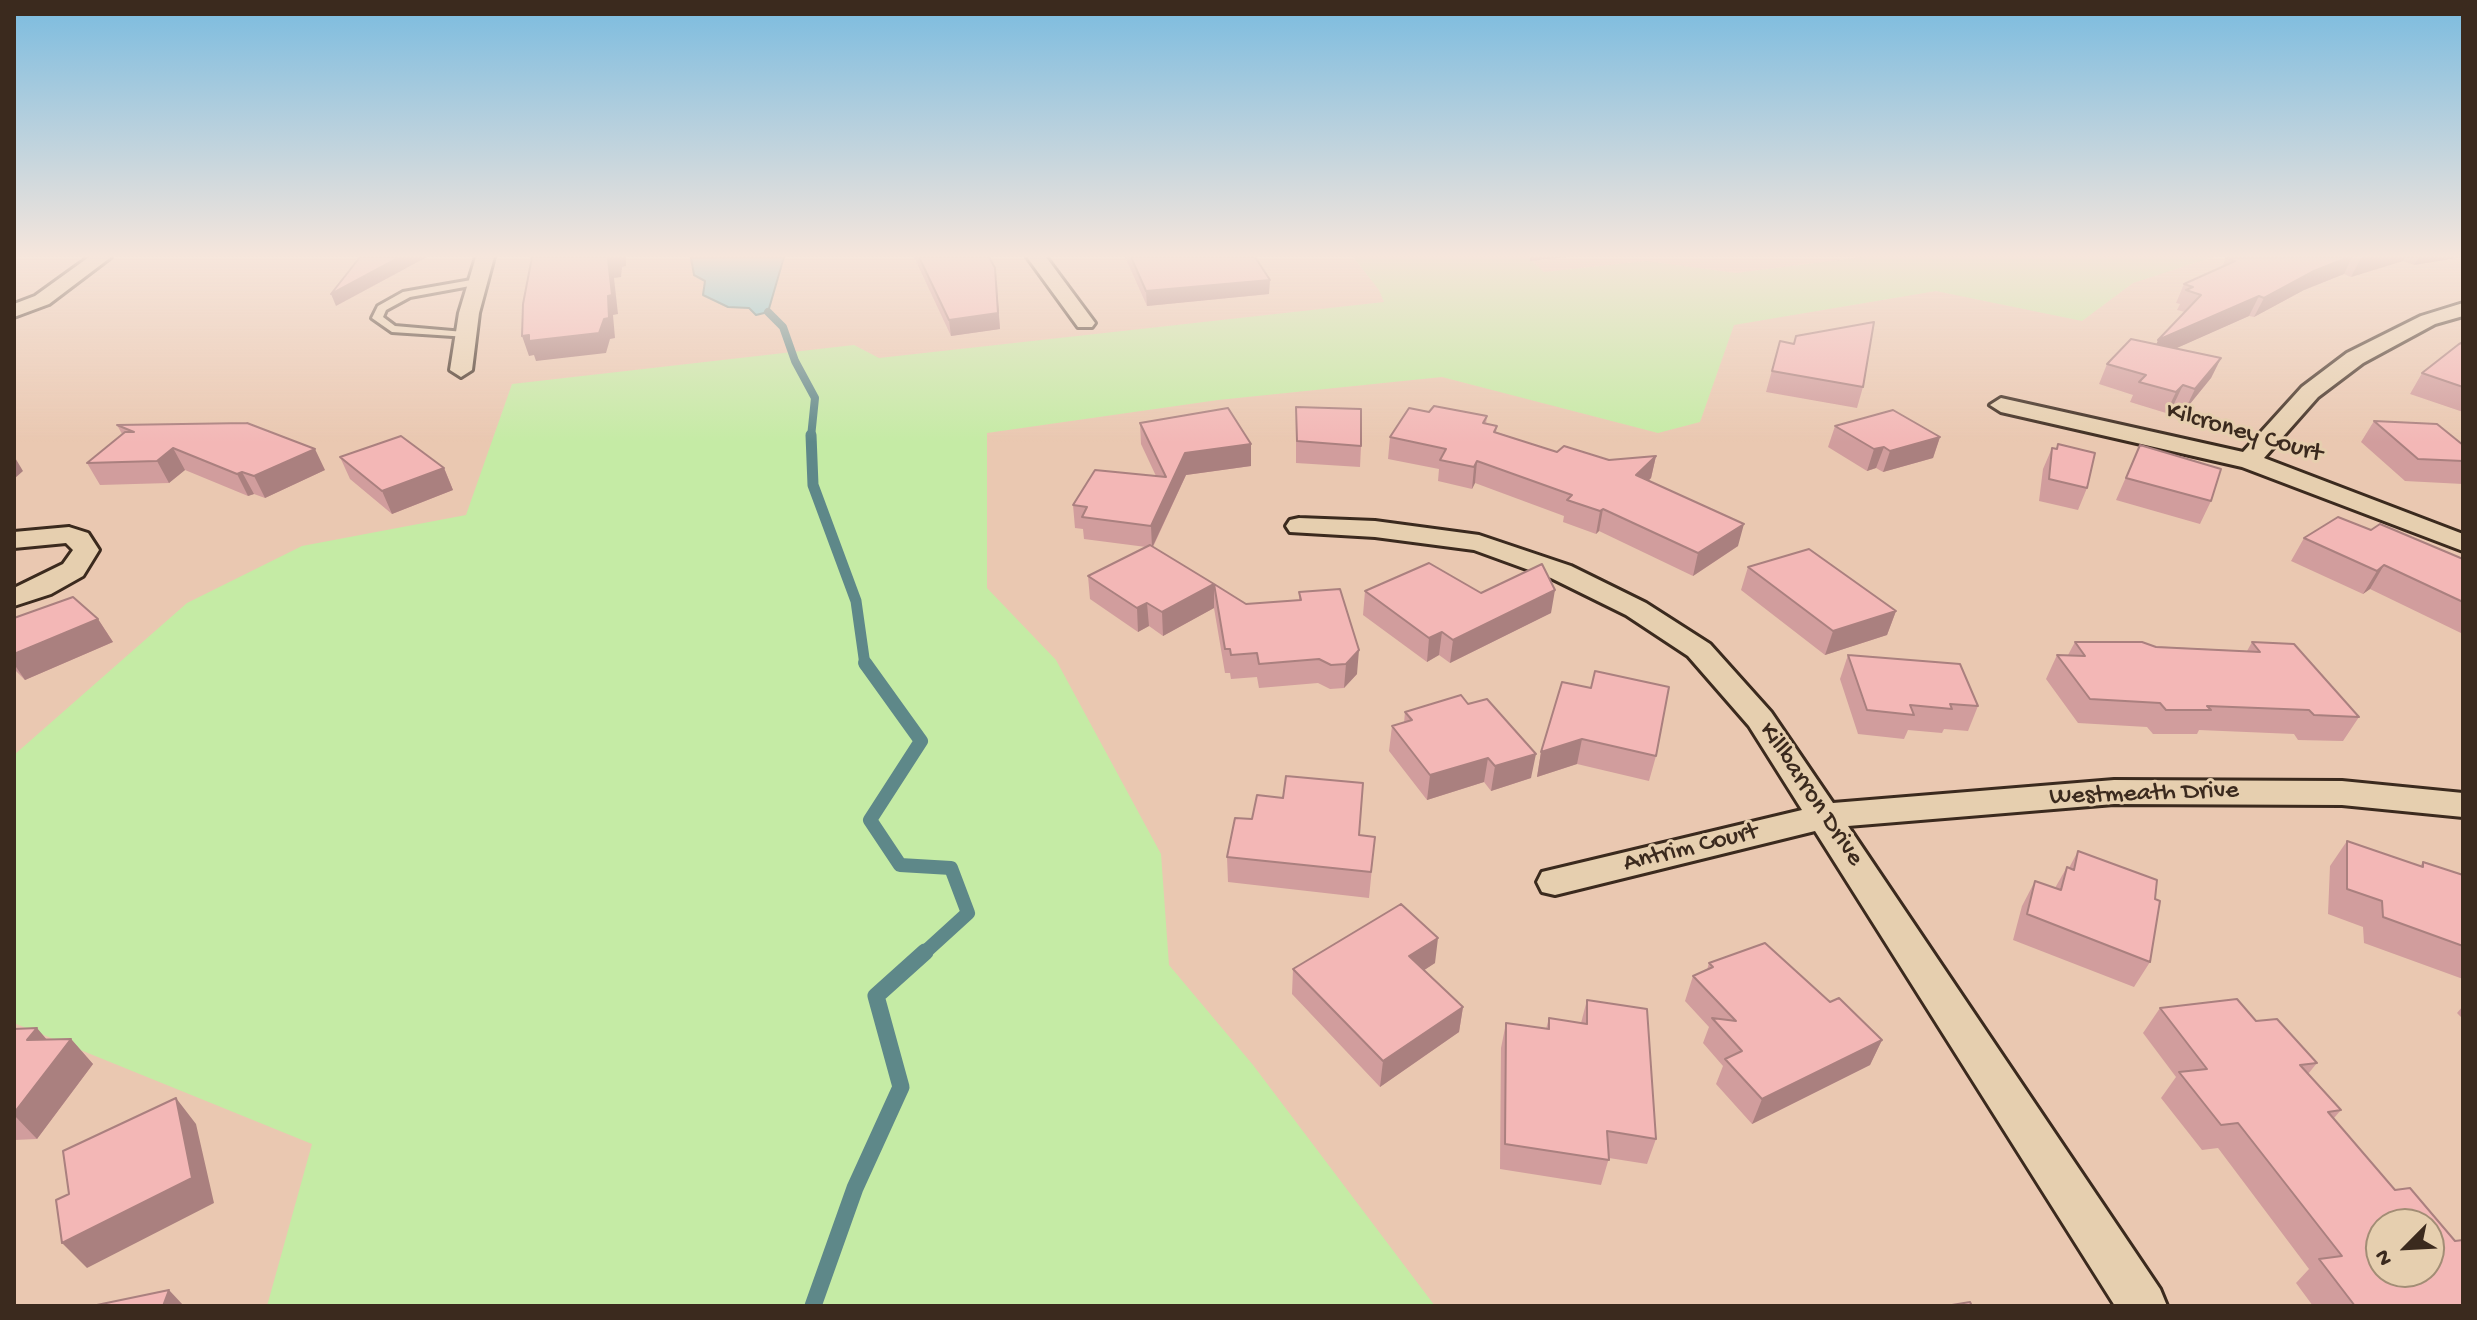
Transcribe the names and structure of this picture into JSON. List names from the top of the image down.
{
  "streets": {
    "street": [
      "Kilcroney Court",
      "Killbarron Drive",
      "Westmeath Drive",
      "Antrim Court"
    ]
  },
  "crossings": [
    ["Killbarron Drive", "Westmeath Drive"],
    ["Killbarron Drive", "Antrim Court"],
    ["Westmeath Drive", "Antrim Court"]
  ],
  "north": "bottom left"
}
